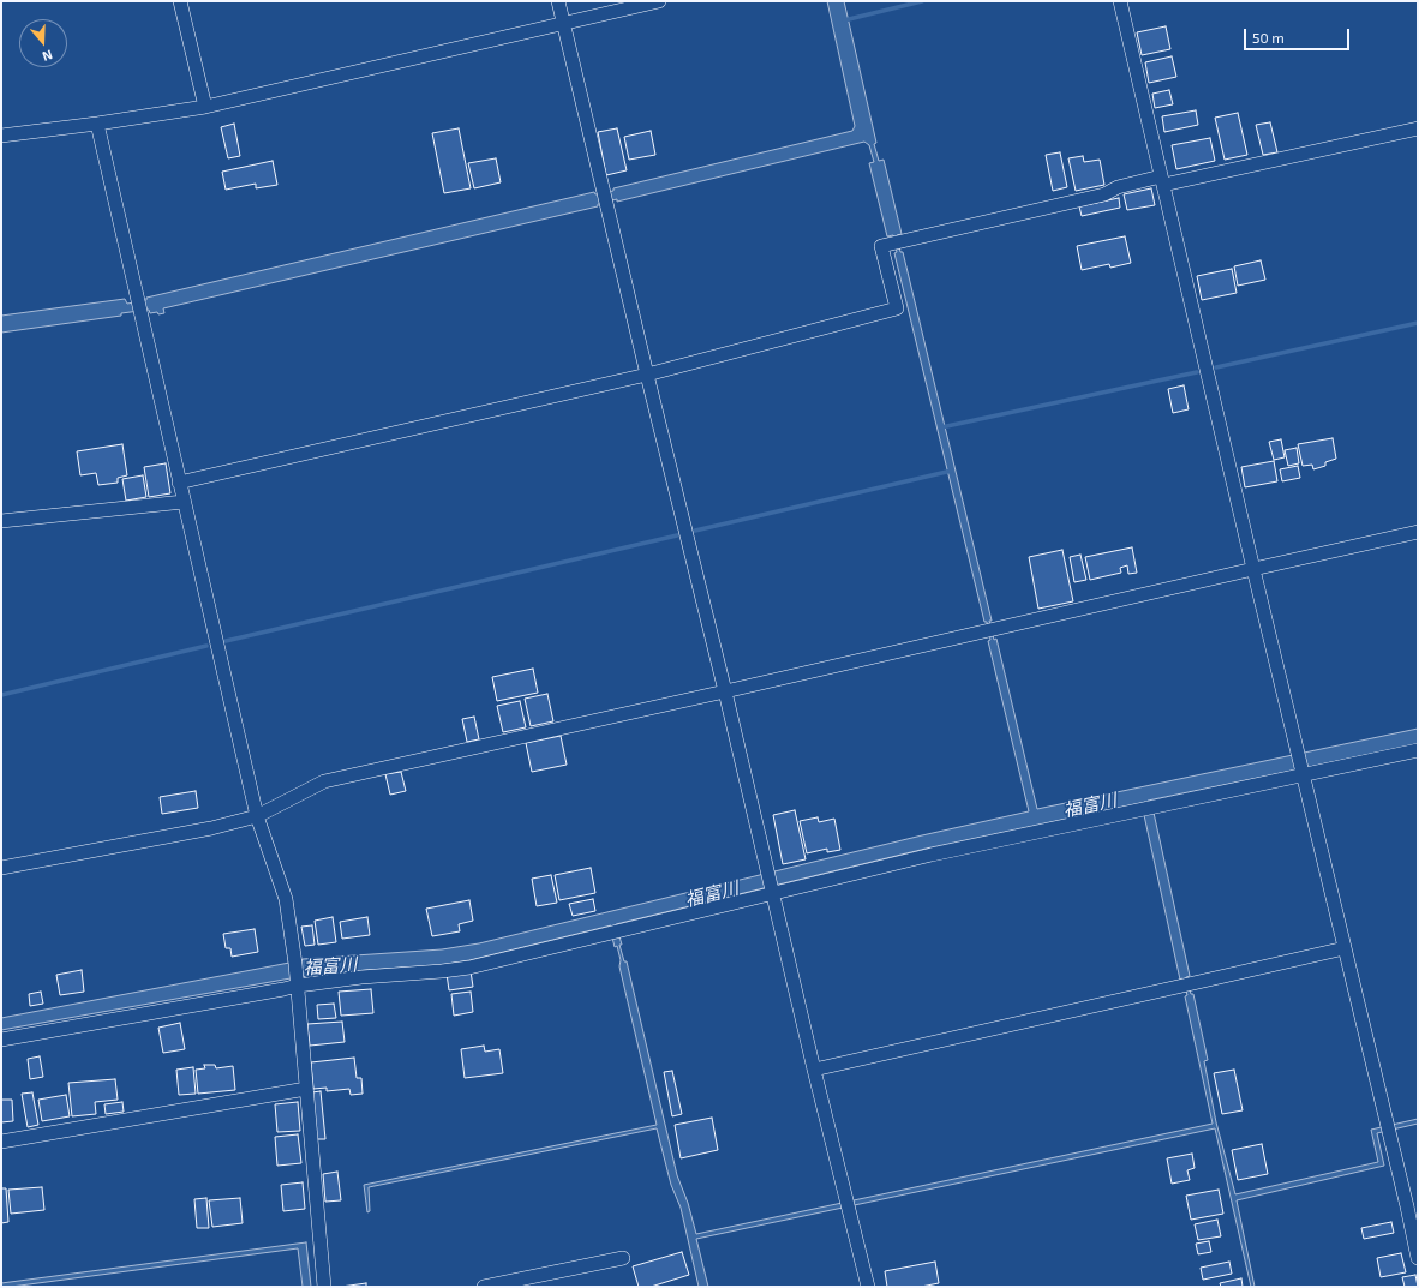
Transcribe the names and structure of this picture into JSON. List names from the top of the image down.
{
  "water": ["福富川"],
  "scale_bar": "50 m",
  "north": "bottom"
}
